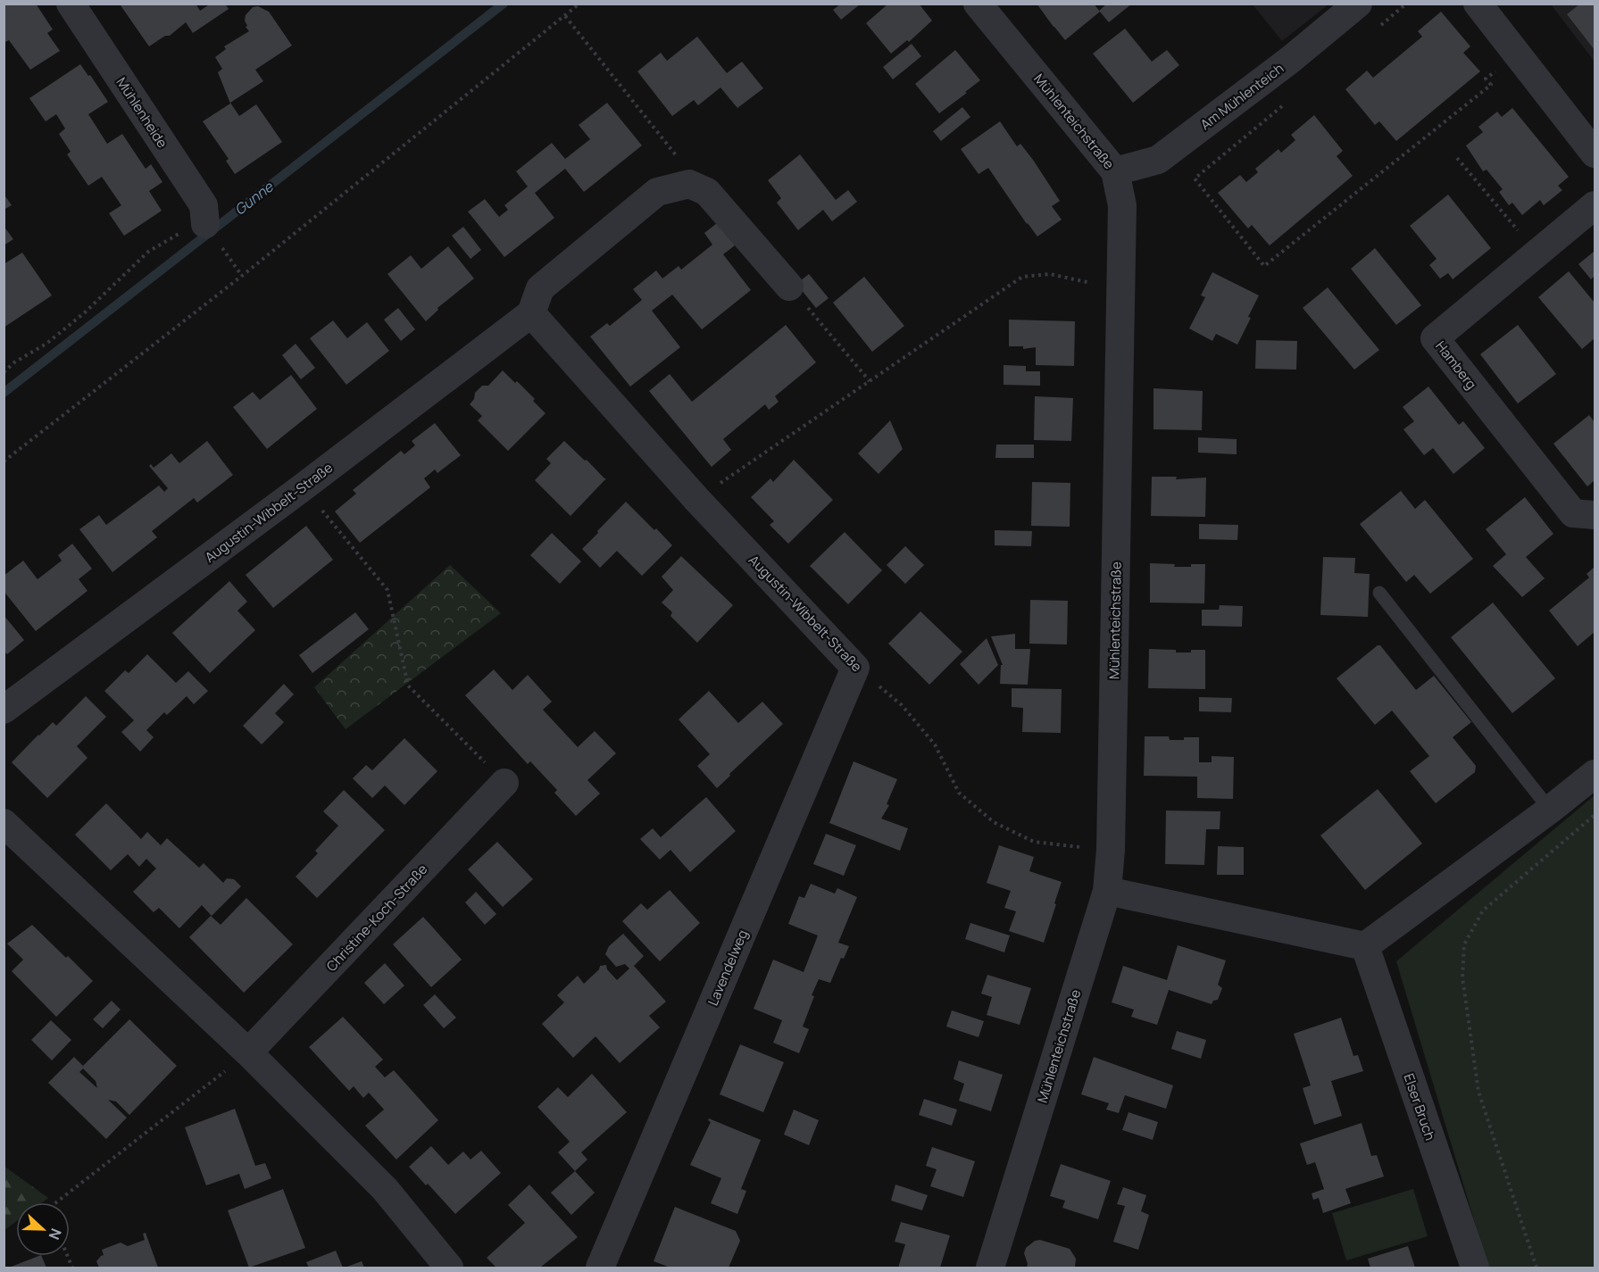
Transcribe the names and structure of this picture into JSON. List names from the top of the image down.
{
  "streets": {
    "street": [
      "Am Mühlenteich",
      "Mühlenheide",
      "Mühlenteichstraße",
      "Hamberg",
      "Augustin-Wibbelt-Straße",
      "Christine-Koch-Straße",
      "Lavendelweg",
      "Elser Bruch"
    ]
  },
  "crossings": [
    ["Am Mühlenteich", "Mühlenteichstraße"],
    ["Mühlenteichstraße", "Augustin-Wibbelt-Straße"],
    ["Augustin-Wibbelt-Straße", "Lavendelweg"]
  ],
  "water": ["Gunne"],
  "north": "right"
}
